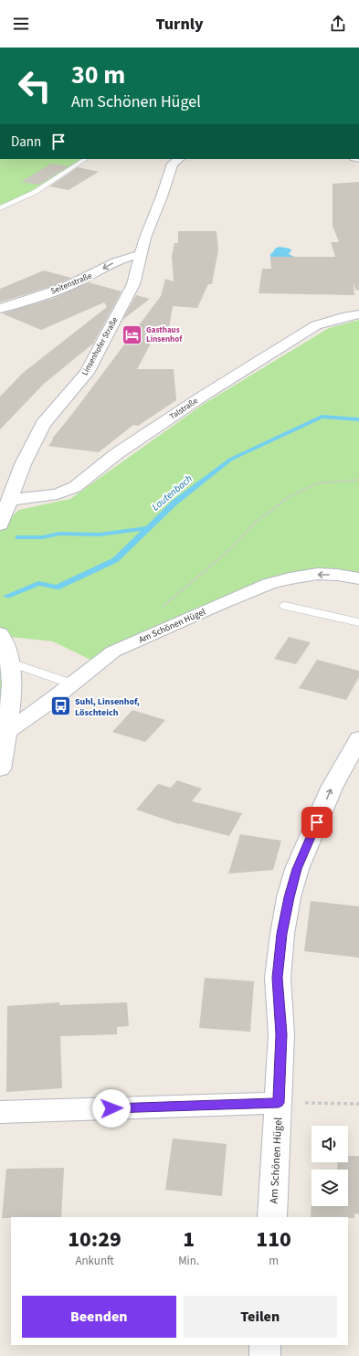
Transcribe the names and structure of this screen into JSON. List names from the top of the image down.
{
  "streets": {
    "street": [
      "Seitenstraße",
      "Linsenhofer Straße",
      "Talstraße",
      "Am Schönen Hügel"
    ]
  },
  "crossings": [
    ["Seitenstraße", "Linsenhofer Straße"],
    ["Linsenhofer Straße", "Talstraße"]
  ],
  "one_way": ["Seitenstraße"],
  "water": ["Lautenbach"],
  "places": {
    "hotel": ["Gasthaus Linsenhof"],
    "bus stop": ["Suhl, Linsenhof, Löschteich"]
  },
  "page": {
    "header": "Turnly",
    "turn": ["30 m", "Am Schönen Hügel"],
    "then": "Dann",
    "eta": [
      "10:29",
      "Ankunft",
      "1",
      "Min.",
      "110",
      "m"
    ],
    "buttons": ["Beenden", "Teilen"]
  }
}
